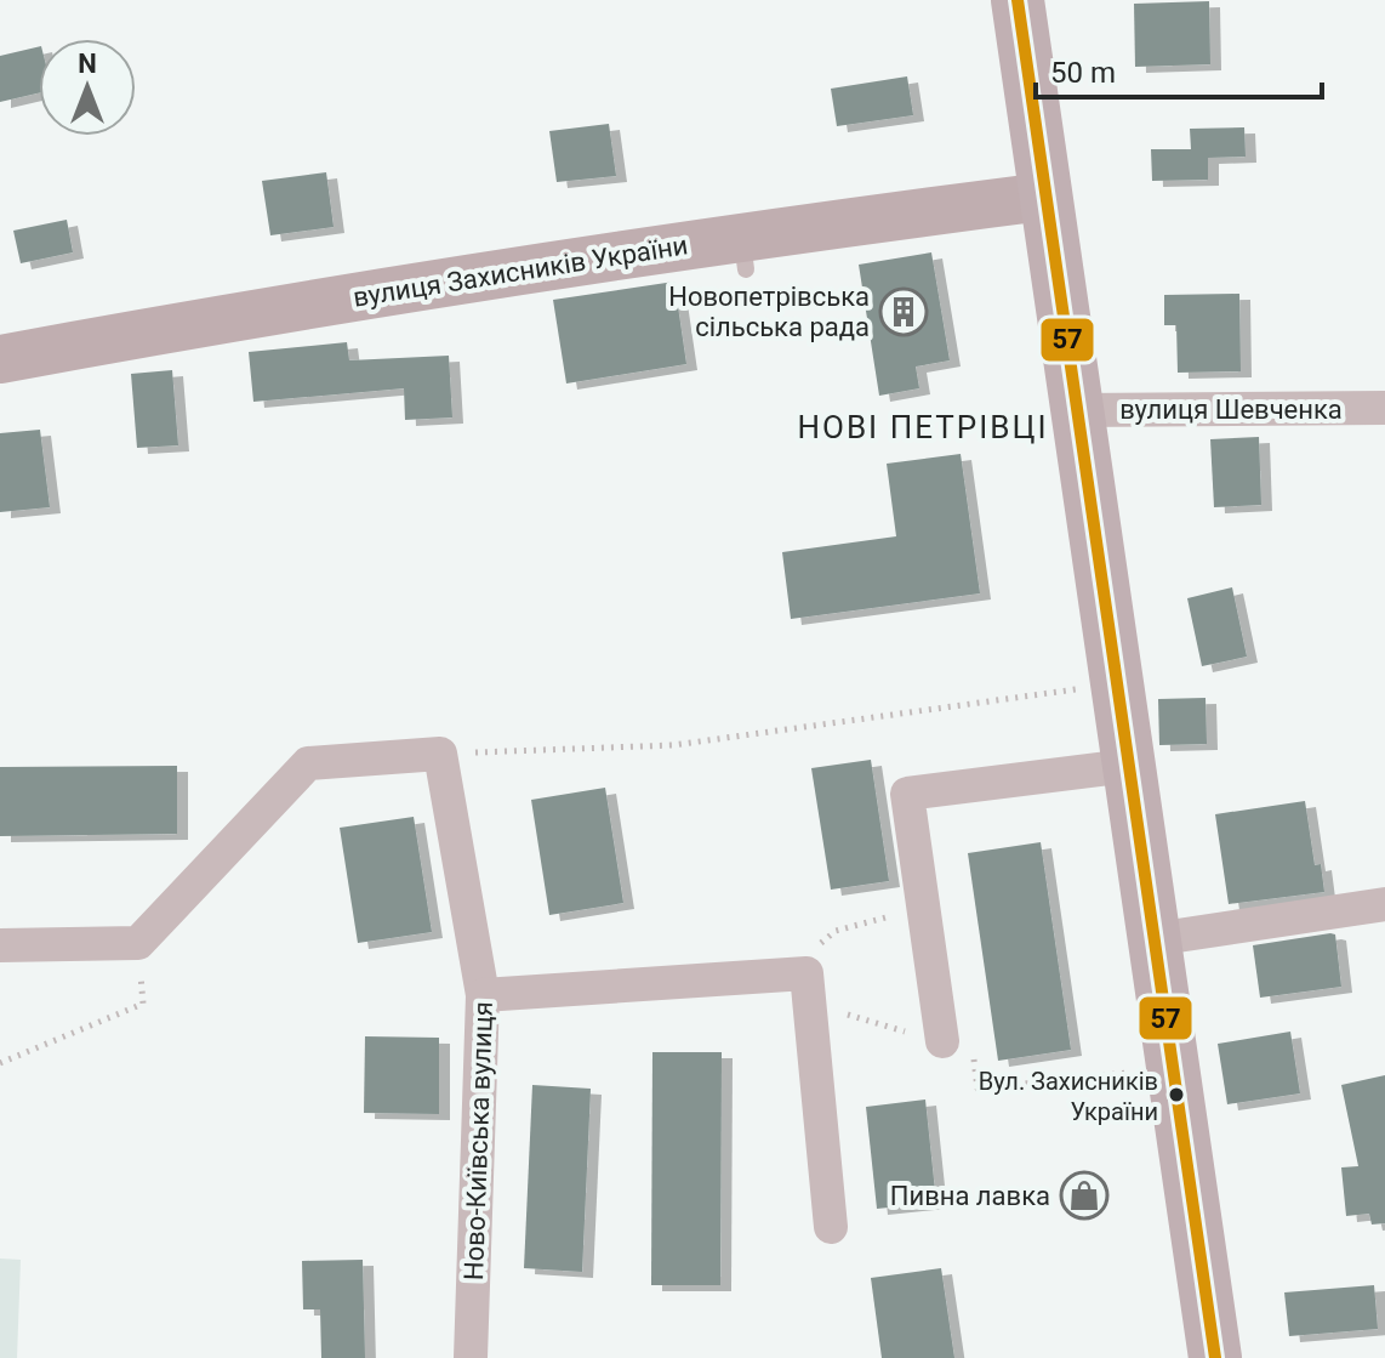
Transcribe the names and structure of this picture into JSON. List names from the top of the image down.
{
  "streets": {
    "street": ["вулиця Захисників України", "вулиця Шевченка", "Ново-Київська вулиця"]
  },
  "districts": ["НОВІ ПЕТРІВЦІ"],
  "places": {
    "building": ["Новопетрівська сільська рада"],
    "other": ["Вул. Захисників України"],
    "shop": ["Пивна лавка"]
  },
  "lines": ["transit line 57"],
  "scale_bar": "50 m",
  "north": "top"
}
